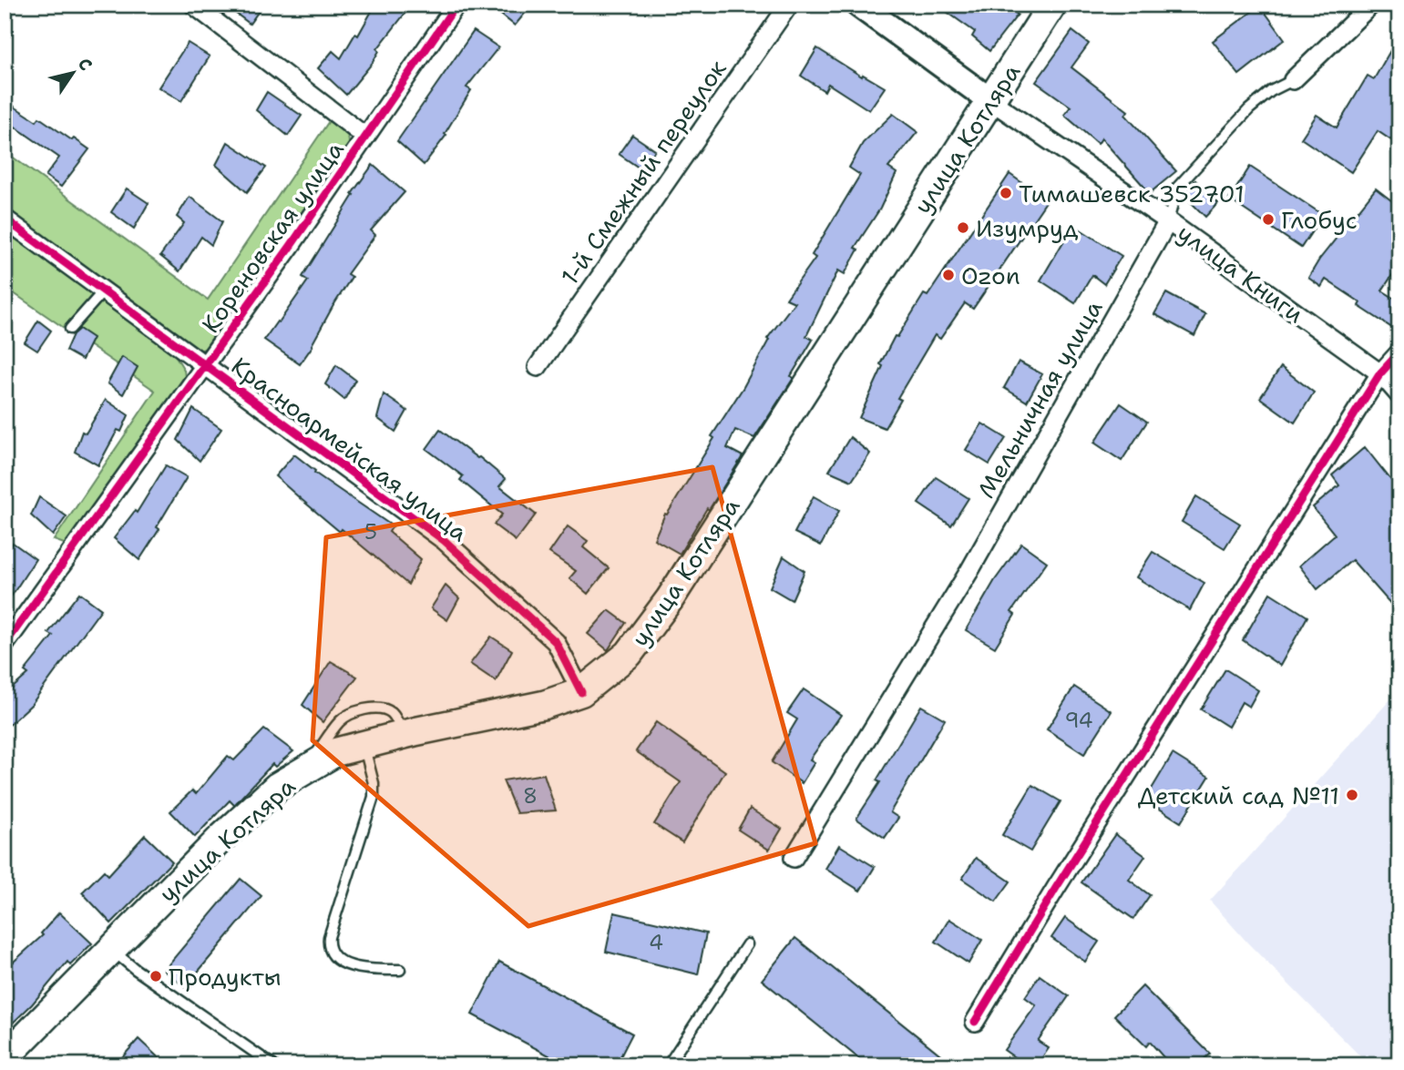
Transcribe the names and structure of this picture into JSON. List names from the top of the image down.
{
  "streets": {
    "main road": ["улица Котляра"],
    "street": [
      "1-й Смежный переулок",
      "Кореновская улица",
      "улица Книги",
      "Мельничная улица",
      "Красноармейская улица"
    ]
  },
  "crossings": [
    ["улица Котляра", "улица Книги"],
    ["улица Котляра", "Красноармейская улица"],
    ["Кореновская улица", "Красноармейская улица"],
    ["улица Книги", "Мельничная улица"]
  ],
  "places": [
    "Тимашевск 352701",
    "Глобус",
    "Изумруд",
    "Ozon",
    "Детский сад №11",
    "Продукты"
  ],
  "house_numbers": [
    "5",
    "94",
    "8",
    "4"
  ],
  "north": "top right"
}
